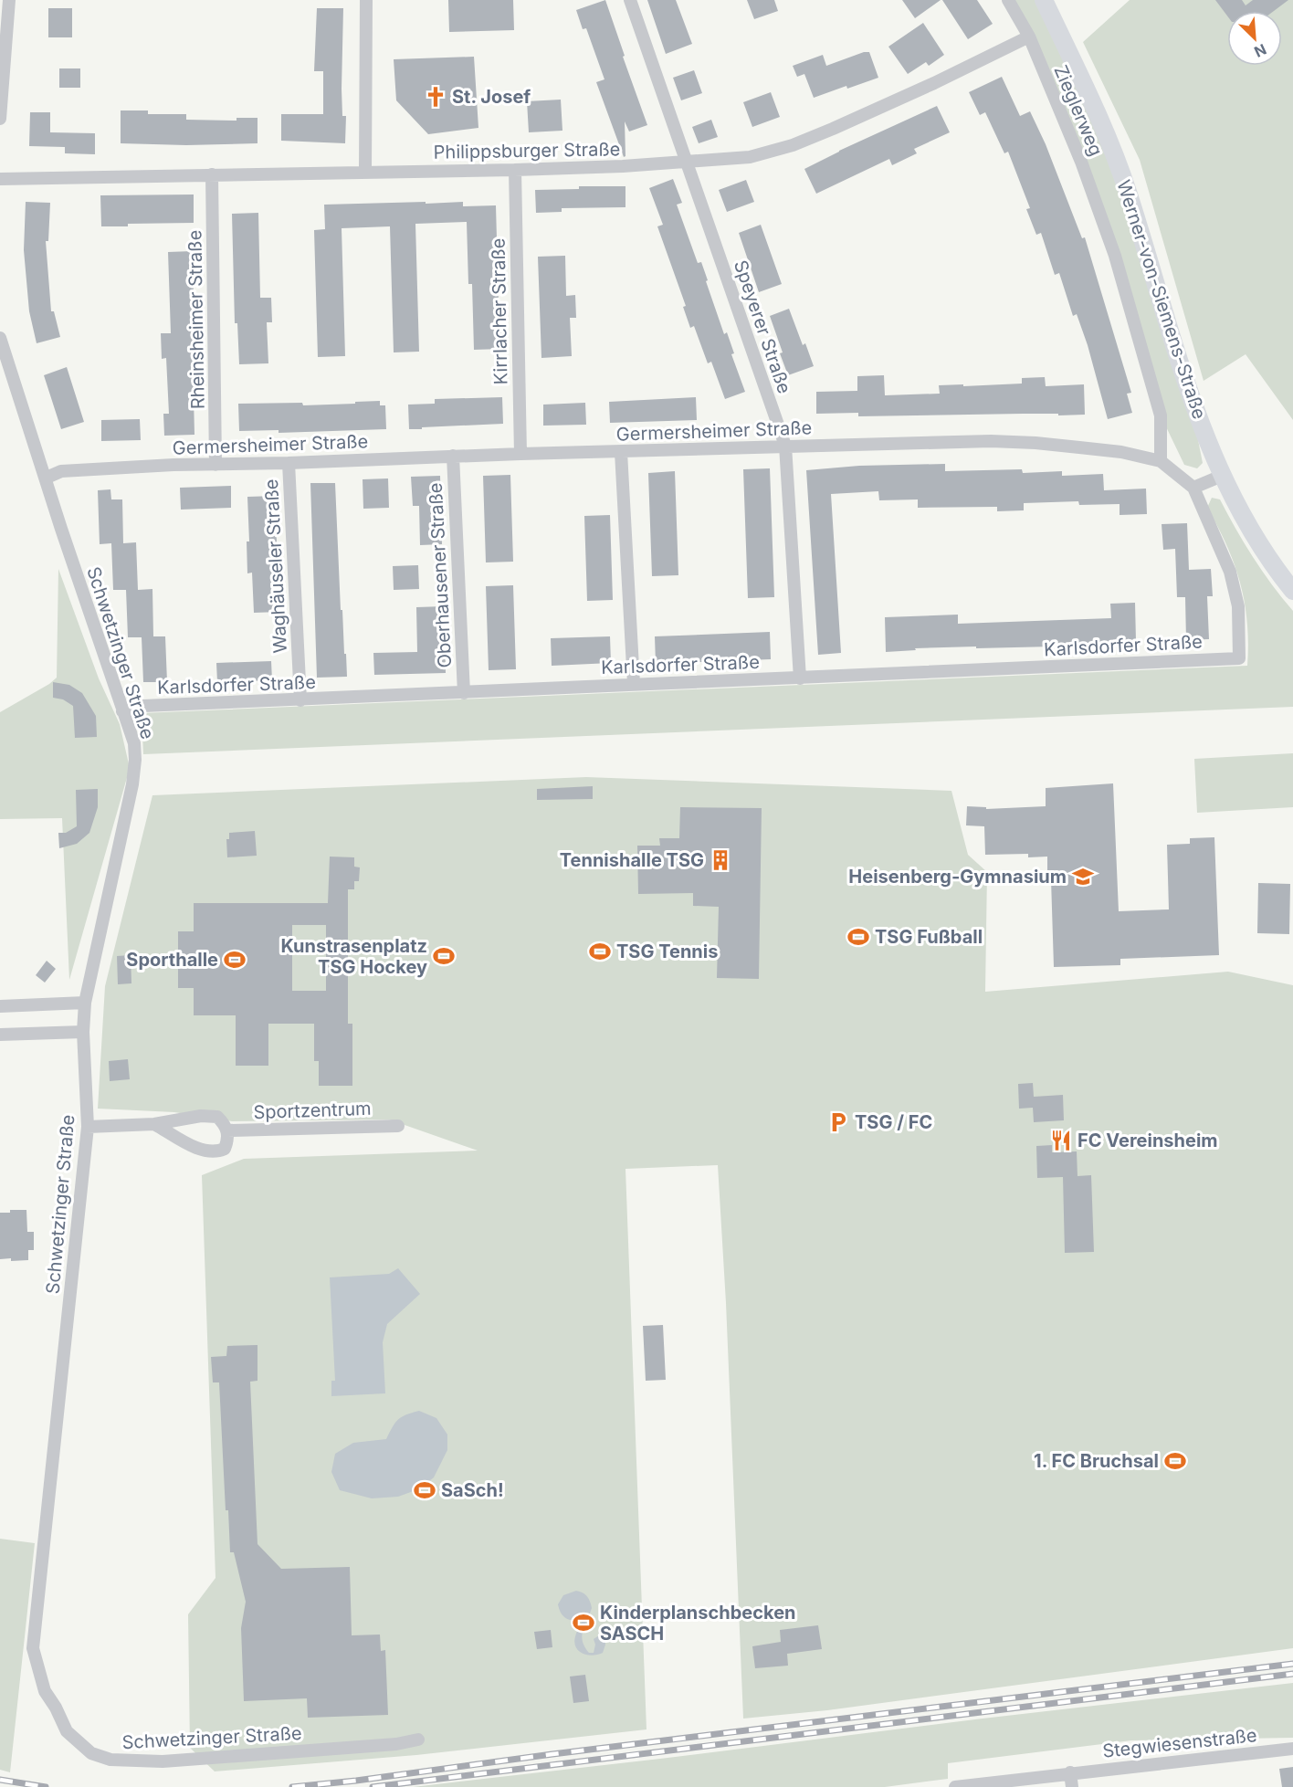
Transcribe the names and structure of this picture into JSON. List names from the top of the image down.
{
  "streets": {
    "main road": ["Werner-von-Siemens-Straße"],
    "street": [
      "Zieglerweg",
      "Philippsburger Straße",
      "Kirrlacher Straße",
      "Rheinsheimer Straße",
      "Speyerer Straße",
      "Germersheimer Straße",
      "Waghäuseler Straße",
      "Oberhausener Straße",
      "Karlsdorfer Straße",
      "Schwetzinger Straße",
      "Sportzentrum",
      "Stegwiesenstraße"
    ]
  },
  "crossings": [
    ["Zieglerweg", "Philippsburger Straße"],
    ["Zieglerweg", "Germersheimer Straße"],
    ["Philippsburger Straße", "Kirrlacher Straße"],
    ["Philippsburger Straße", "Rheinsheimer Straße"],
    ["Philippsburger Straße", "Speyerer Straße"],
    ["Kirrlacher Straße", "Germersheimer Straße"],
    ["Rheinsheimer Straße", "Germersheimer Straße"],
    ["Speyerer Straße", "Germersheimer Straße"],
    ["Speyerer Straße", "Karlsdorfer Straße"],
    ["Germersheimer Straße", "Waghäuseler Straße"],
    ["Germersheimer Straße", "Oberhausener Straße"],
    ["Germersheimer Straße", "Karlsdorfer Straße"],
    ["Germersheimer Straße", "Schwetzinger Straße"],
    ["Waghäuseler Straße", "Karlsdorfer Straße"],
    ["Oberhausener Straße", "Karlsdorfer Straße"],
    ["Karlsdorfer Straße", "Schwetzinger Straße"]
  ],
  "places": {
    "church": ["St. Josef"],
    "building": ["Tennishalle TSG"],
    "school or university": ["Heisenberg-Gymnasium"],
    "sports": [
      "TSG Fußball",
      "TSG Tennis",
      "Kunstrasenplatz TSG Hockey",
      "Sporthalle",
      "1. FC Bruchsal",
      "SaSch!",
      "Kinderplanschbecken SASCH"
    ],
    "parking": ["TSG / FC"],
    "restaurant": ["FC Vereinsheim"]
  },
  "north": "bottom right"
}
